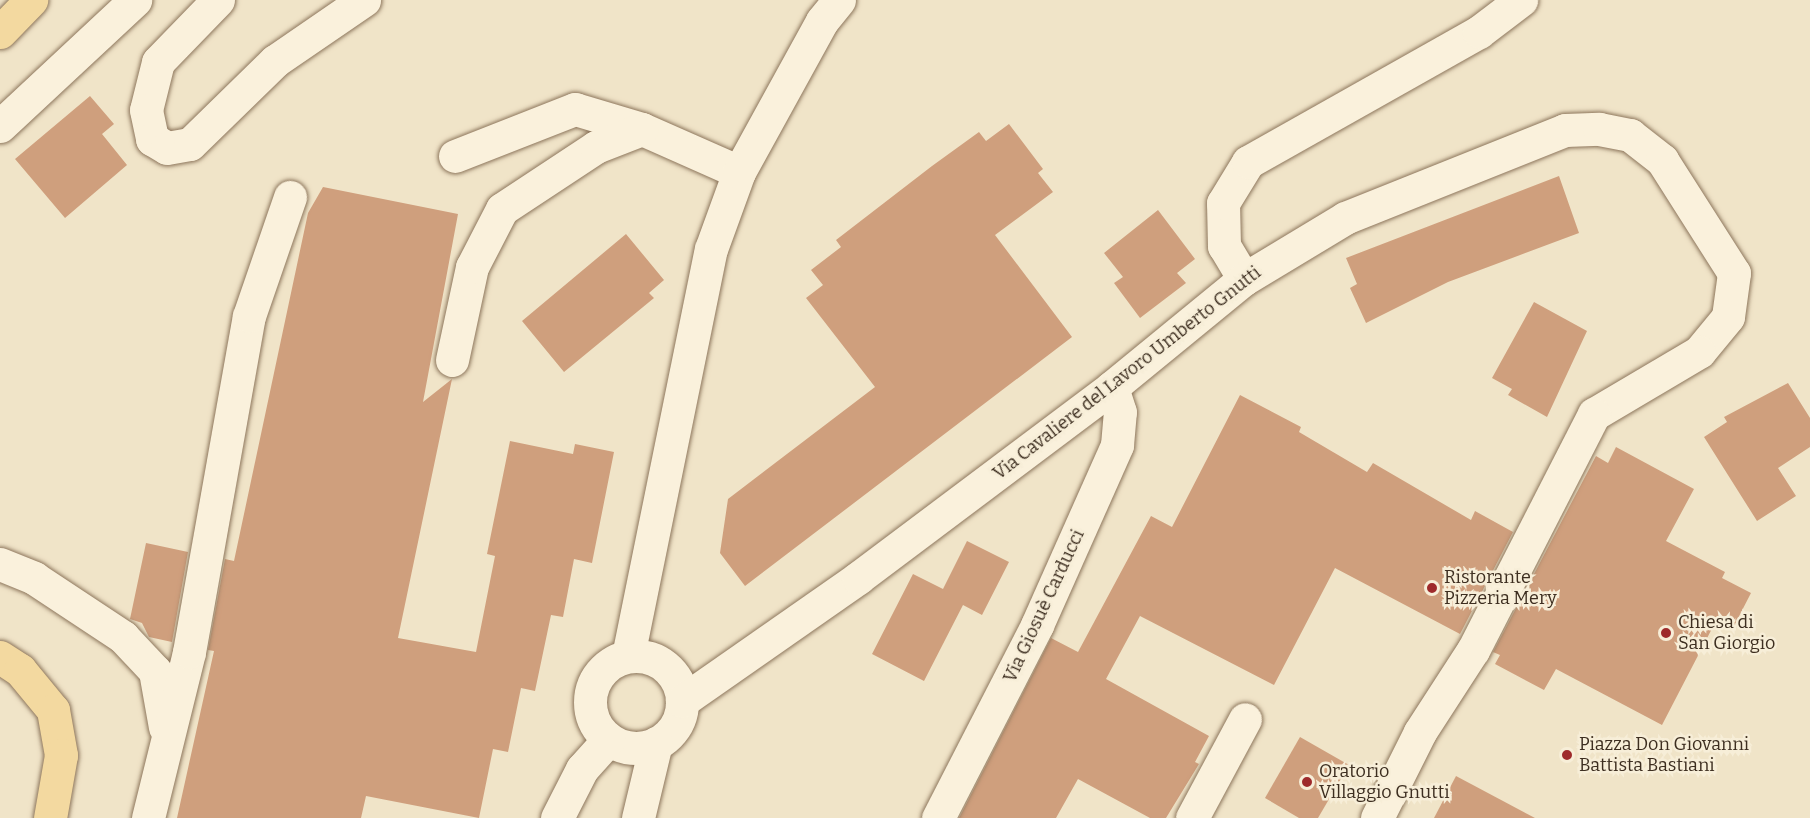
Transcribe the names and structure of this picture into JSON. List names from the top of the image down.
{
  "streets": {
    "street": ["Via Cavaliere del Lavoro Umberto Gnutti", "Via Giosuè Carducci"]
  },
  "crossings": [
    ["Via Cavaliere del Lavoro Umberto Gnutti", "Via Giosuè Carducci"]
  ],
  "places": [
    "Ristorante Pizzeria Mery",
    "Chiesa di San Giorgio",
    "Piazza Don Giovanni Battista Bastiani",
    "Oratorio Villaggio Gnutti"
  ]
}
